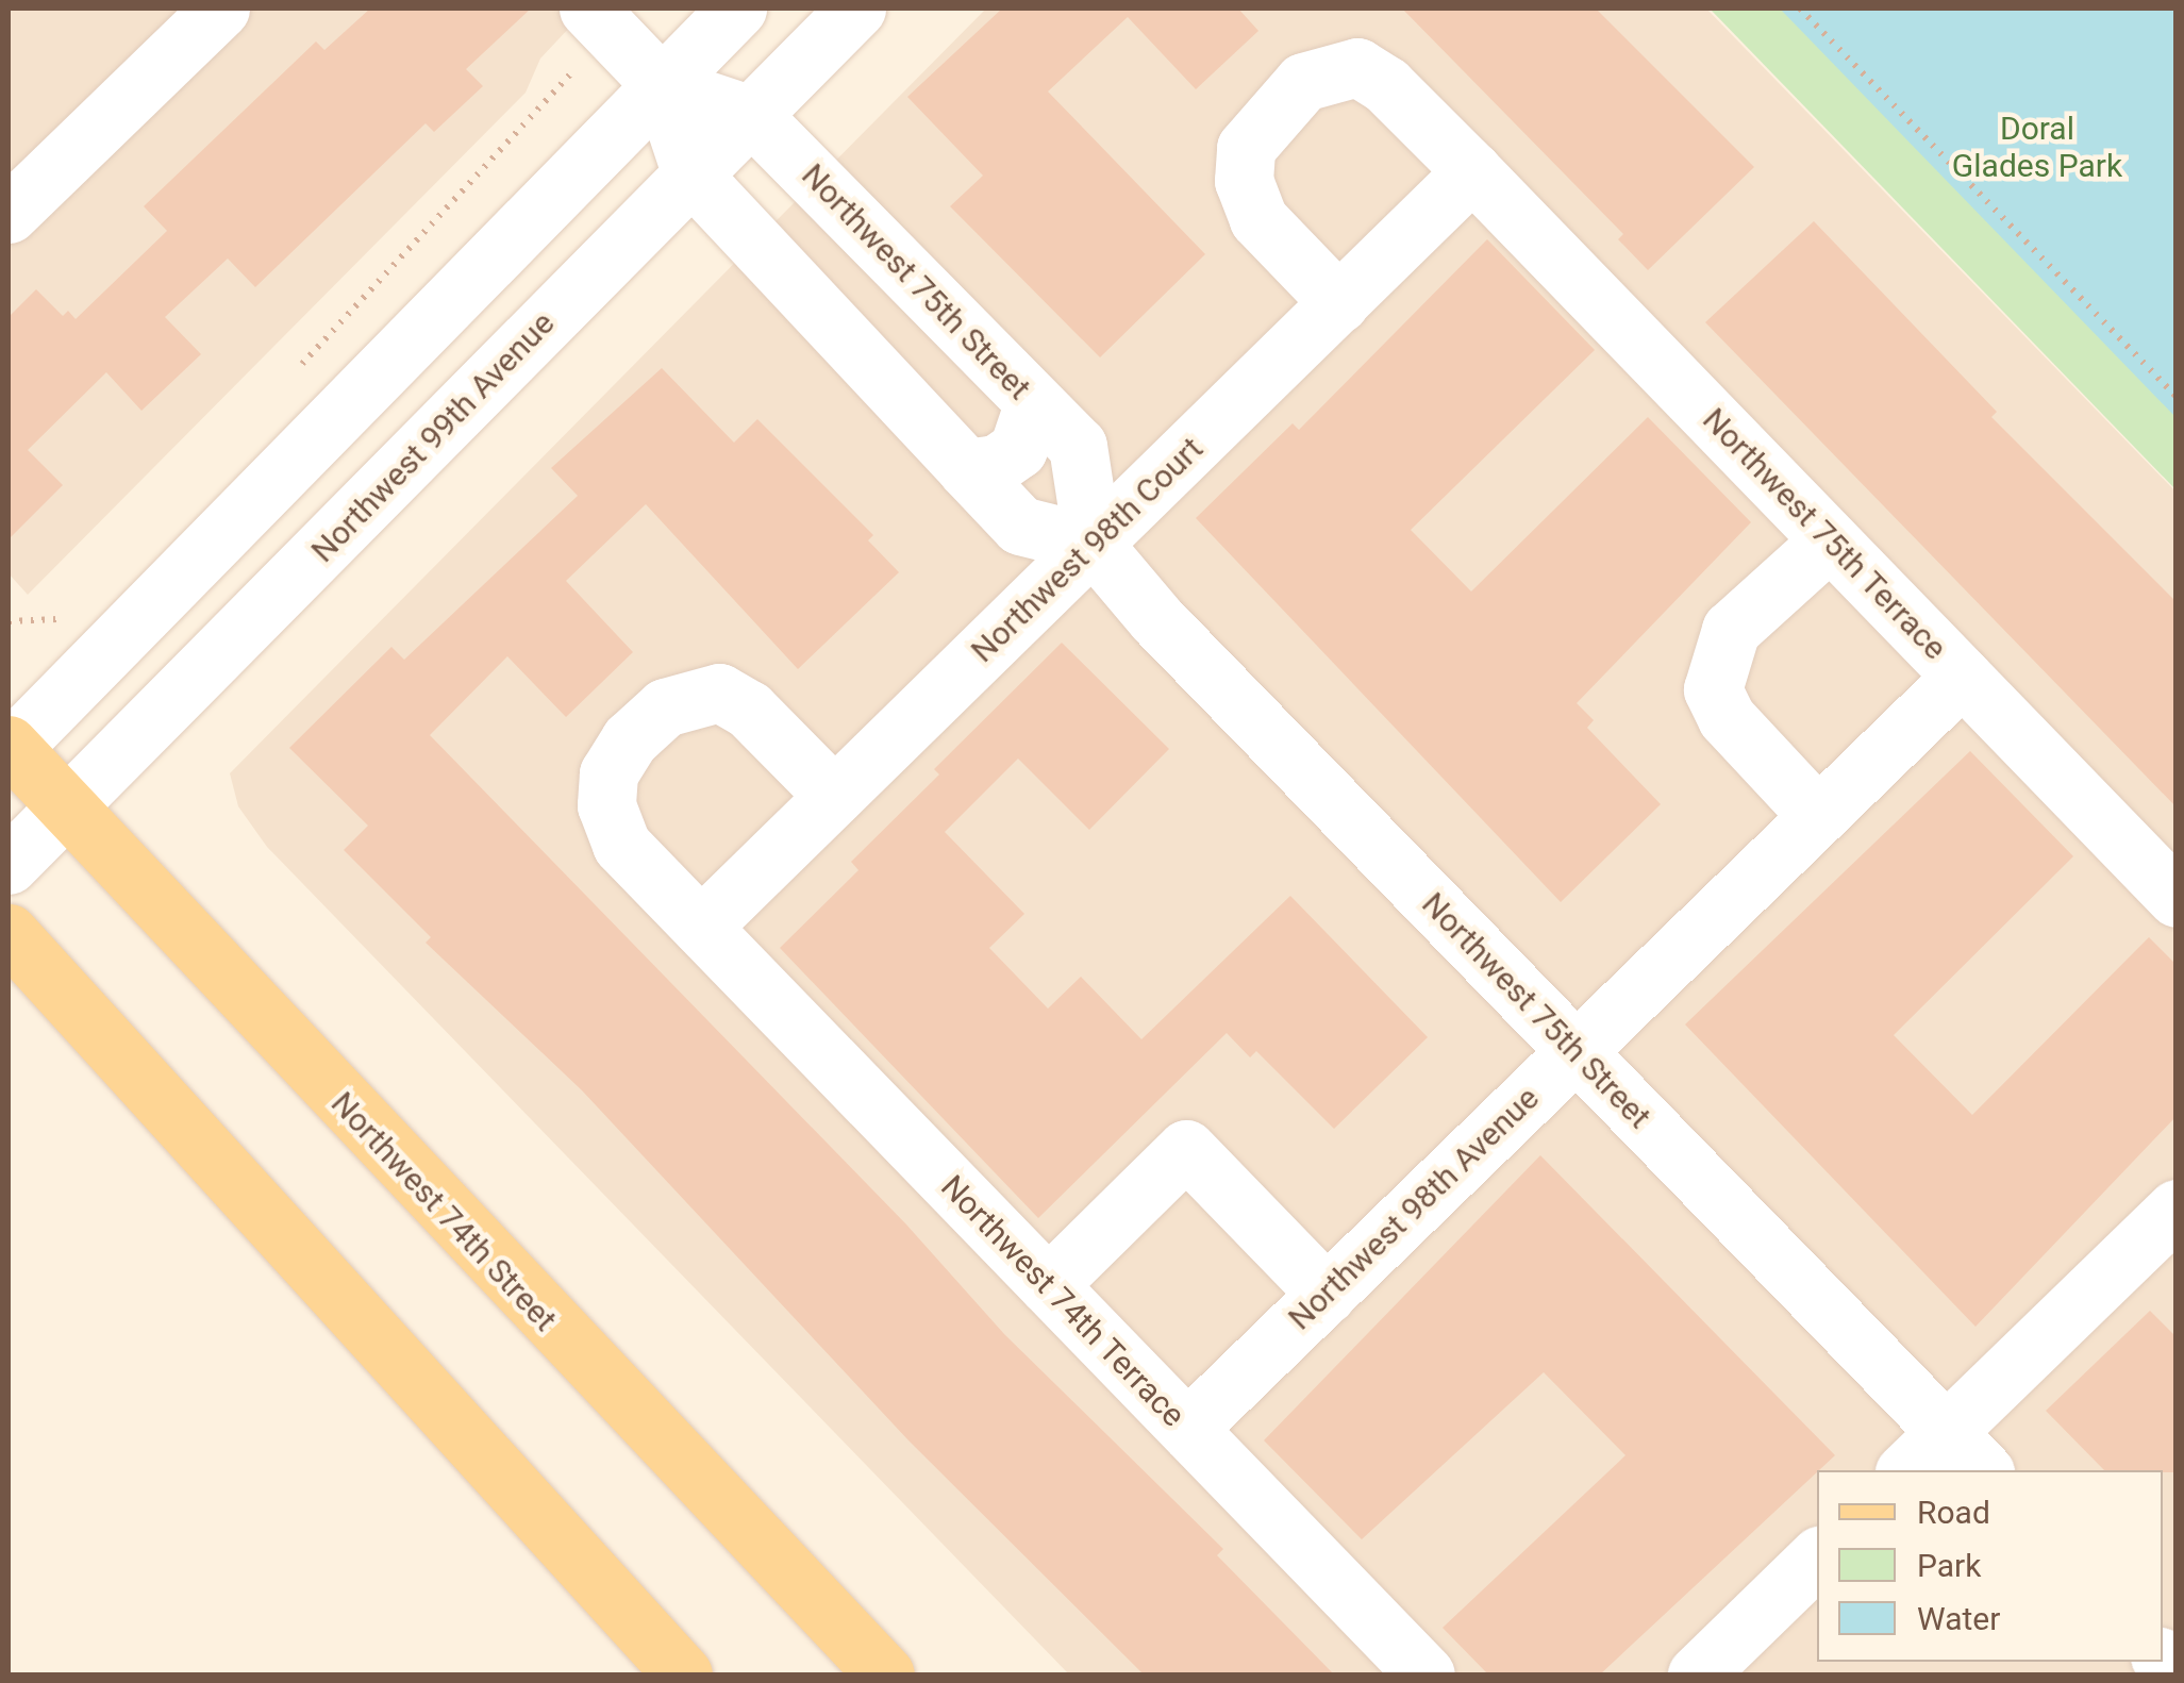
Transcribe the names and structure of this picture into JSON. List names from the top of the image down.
{
  "streets": {
    "main road": ["Northwest 74th Street"],
    "street": [
      "Northwest 75th Street",
      "Northwest 99th Avenue",
      "Northwest 75th Terrace",
      "Northwest 98th Court",
      "Northwest 98th Avenue",
      "Northwest 74th Terrace"
    ]
  },
  "crossings": [
    ["Northwest 75th Street", "Northwest 99th Avenue"],
    ["Northwest 75th Street", "Northwest 98th Court"],
    ["Northwest 75th Street", "Northwest 98th Avenue"],
    ["Northwest 99th Avenue", "Northwest 74th Street"],
    ["Northwest 75th Terrace", "Northwest 98th Court"],
    ["Northwest 75th Terrace", "Northwest 98th Avenue"],
    ["Northwest 98th Court", "Northwest 74th Terrace"],
    ["Northwest 98th Avenue", "Northwest 74th Terrace"]
  ],
  "parks": ["Doral Glades Park"],
  "legend": ["Road", "Park", "Water"]
}
